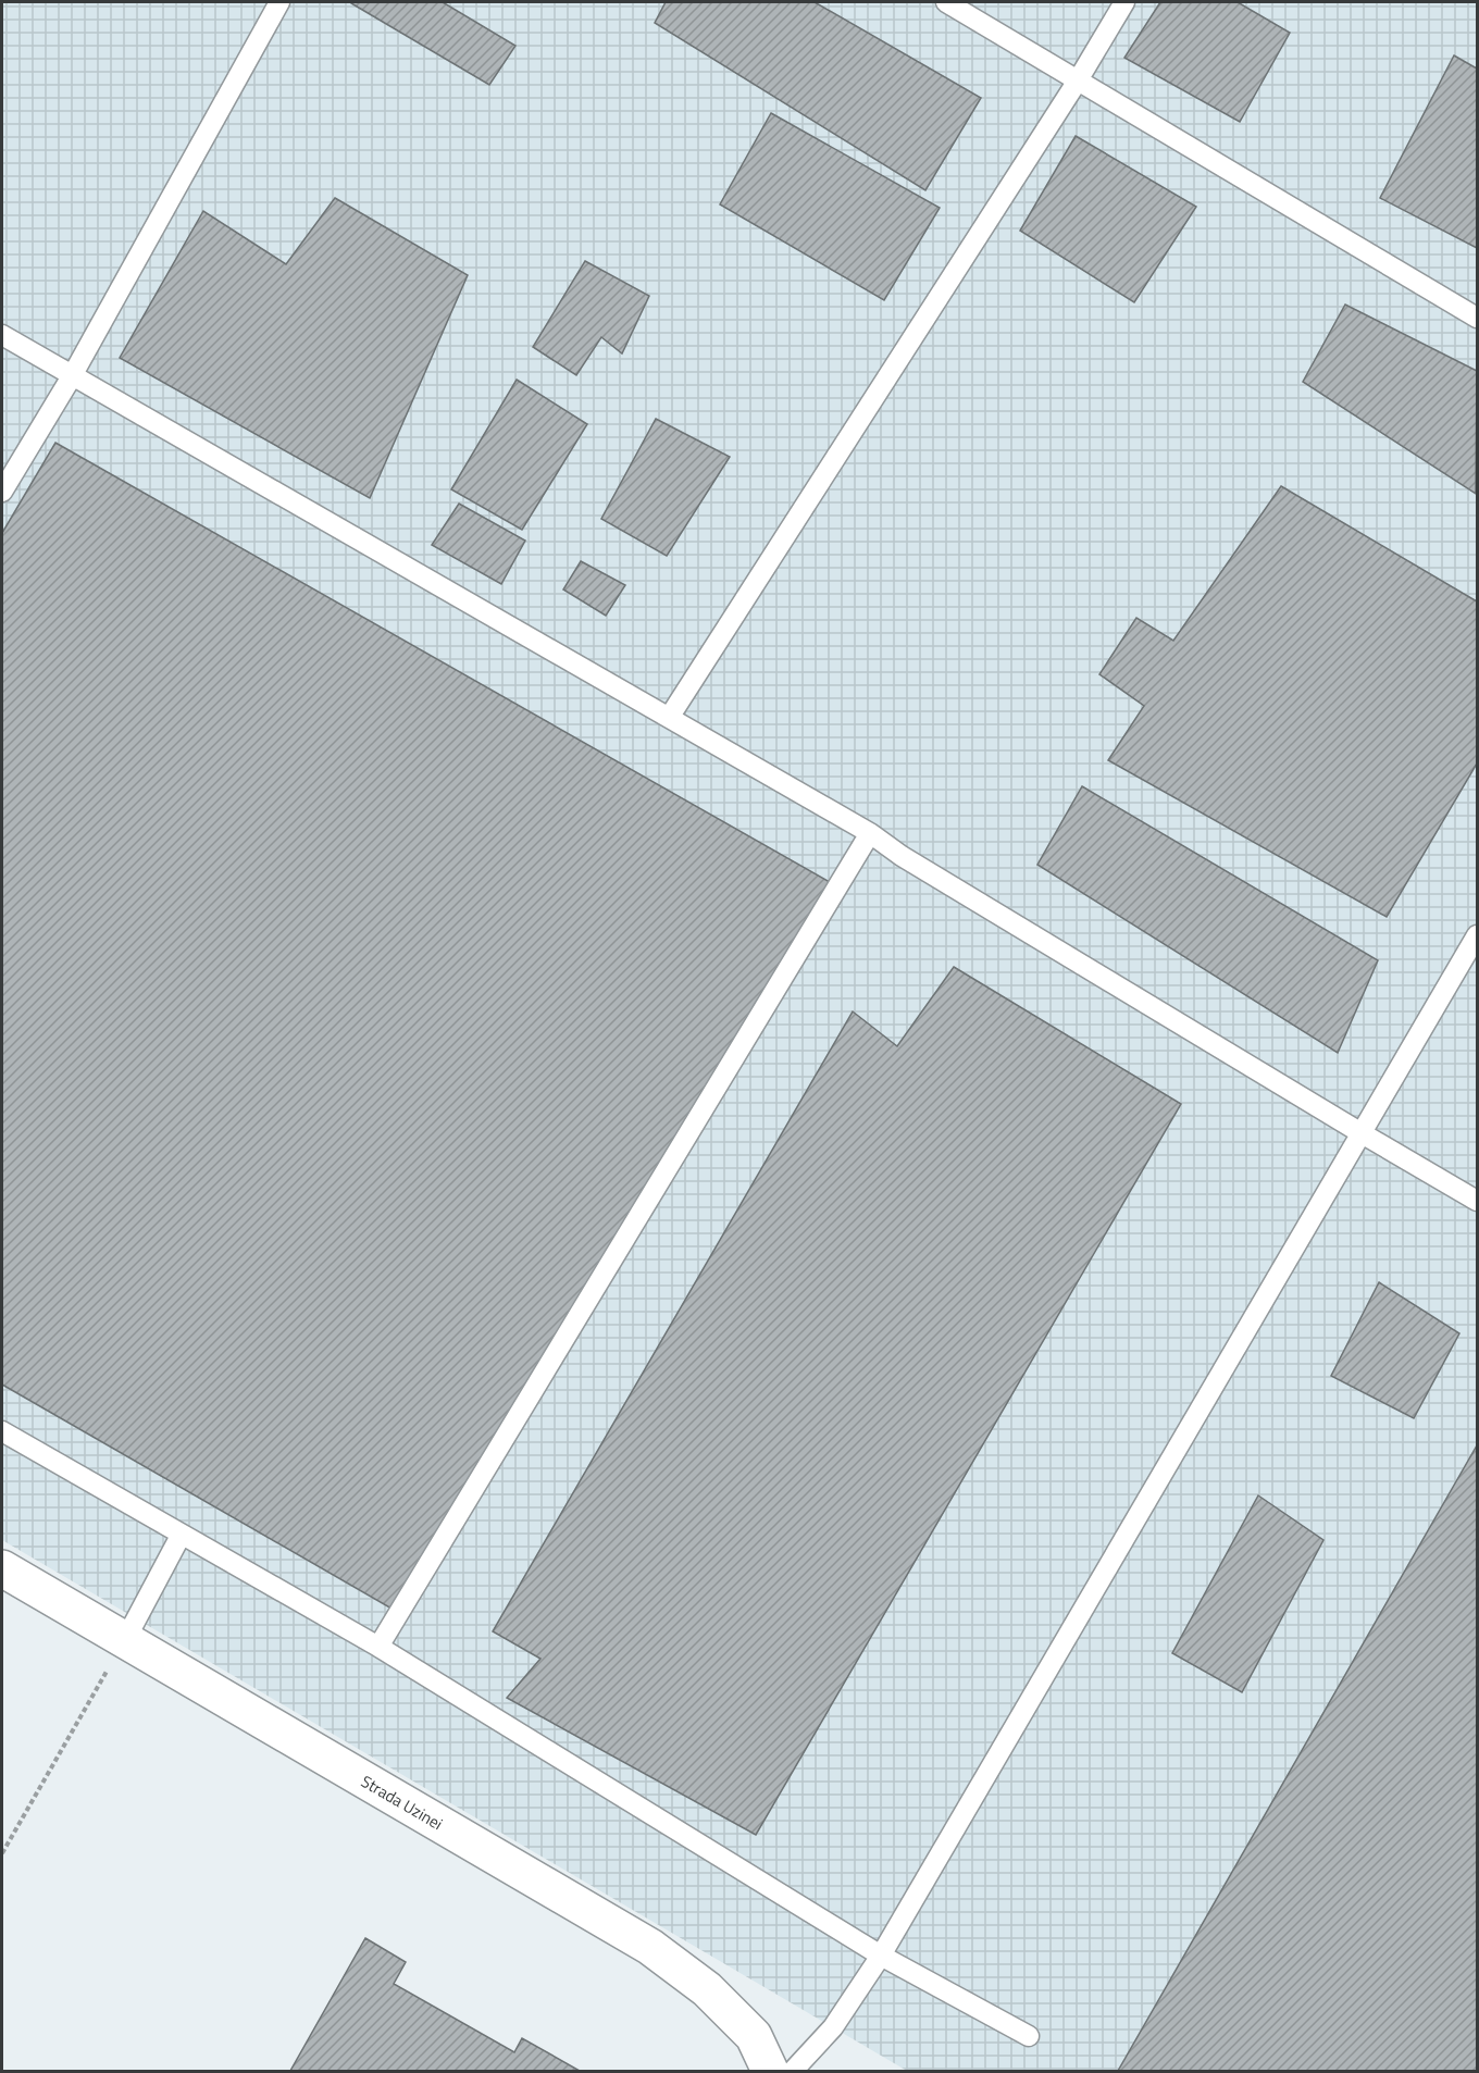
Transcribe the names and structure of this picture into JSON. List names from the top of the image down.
{
  "streets": {
    "street": ["Strada Uzinei"]
  }
}
